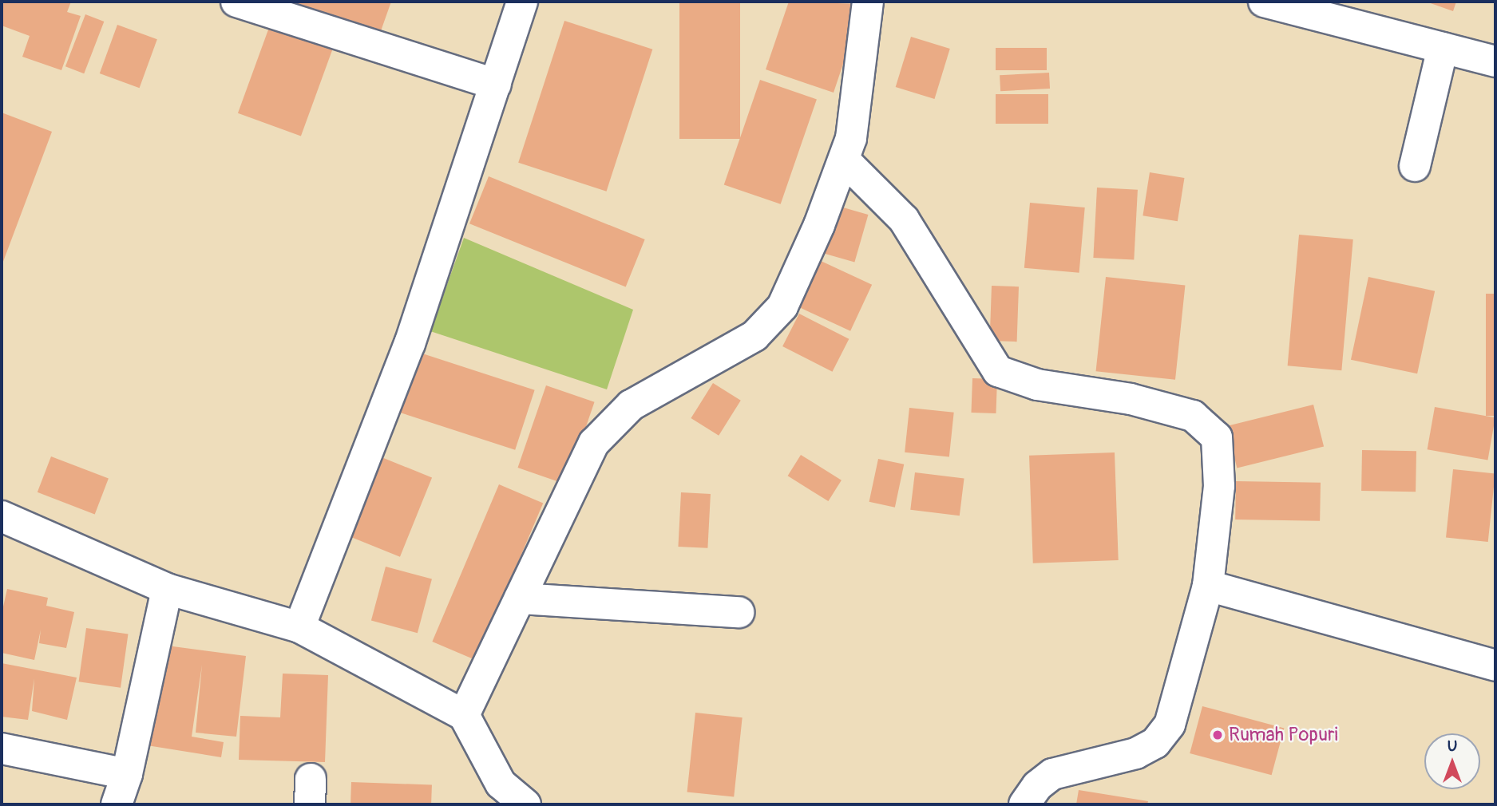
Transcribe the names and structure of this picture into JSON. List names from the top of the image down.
{
  "places": ["Rumah Popuri"],
  "north": "top"
}
